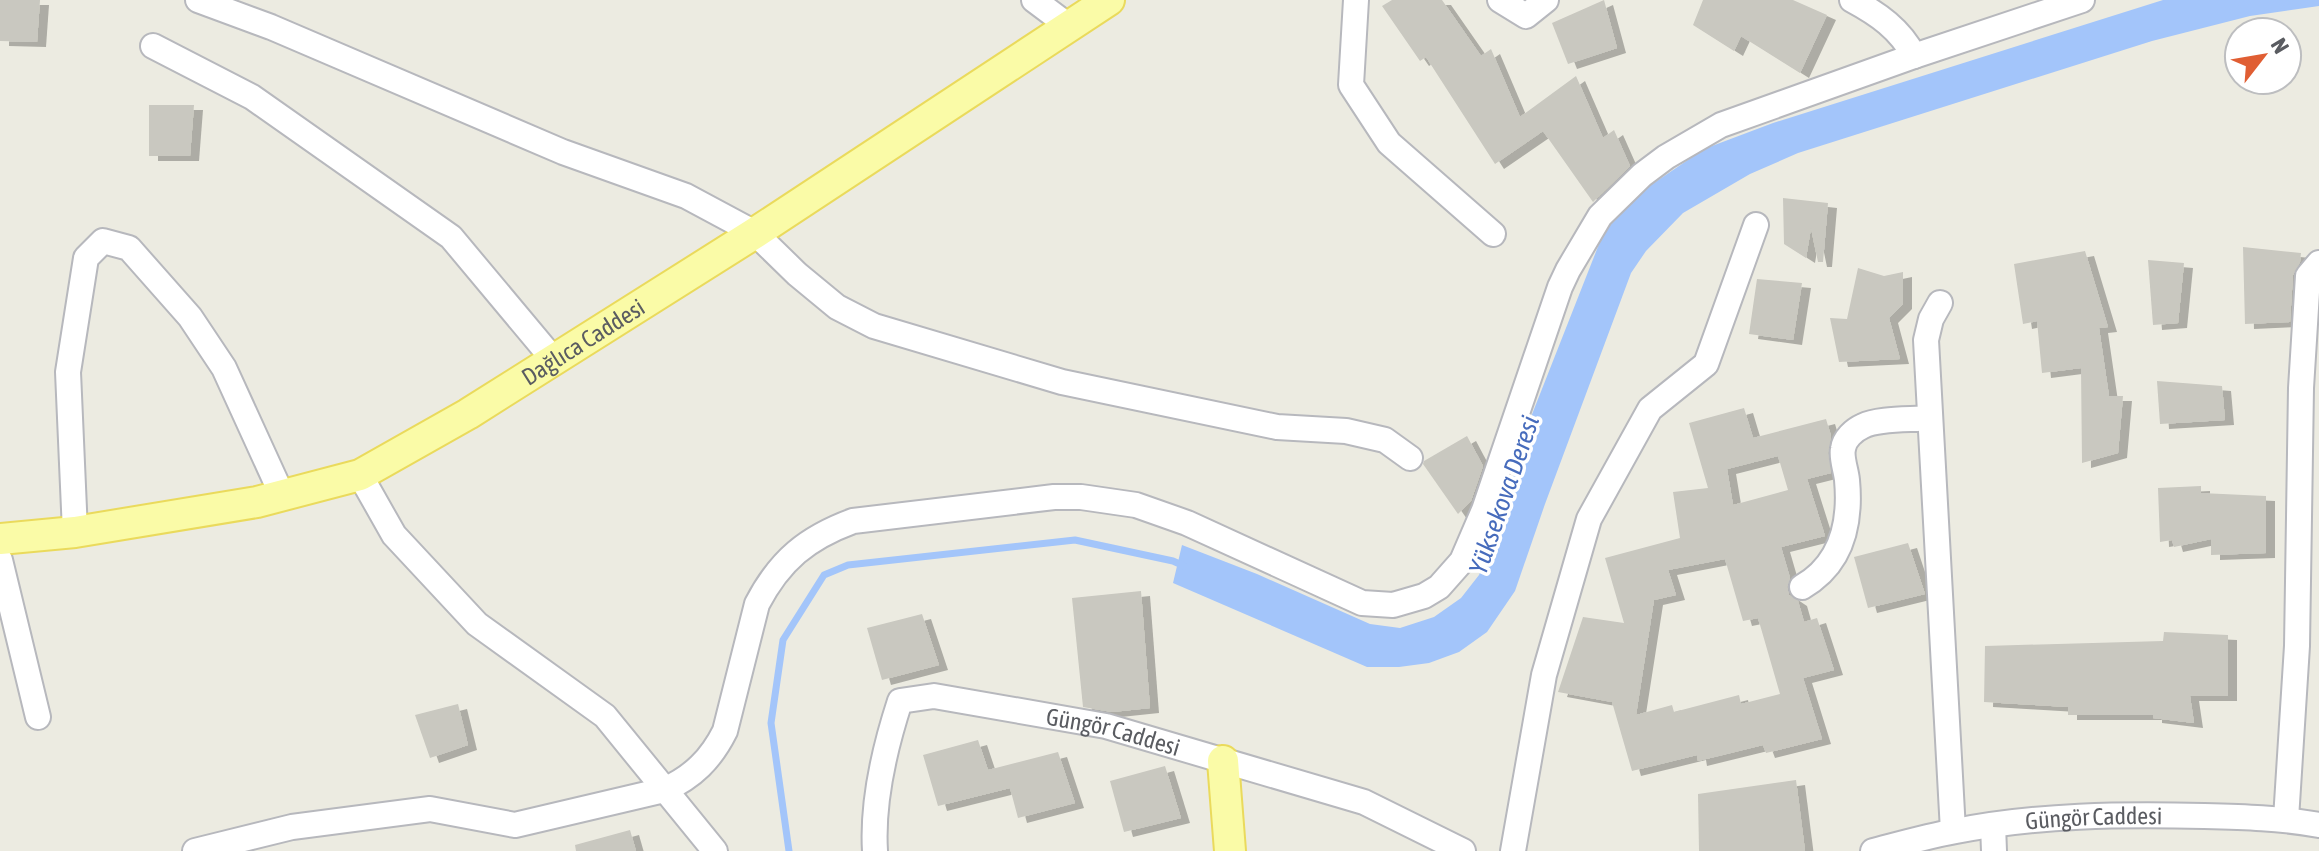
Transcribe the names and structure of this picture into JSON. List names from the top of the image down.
{
  "streets": {
    "main road": ["Dağlıca Caddesi"],
    "street": ["Güngör Caddesi"]
  },
  "water": ["Yüksekova Deresi"],
  "north": "top right"
}
